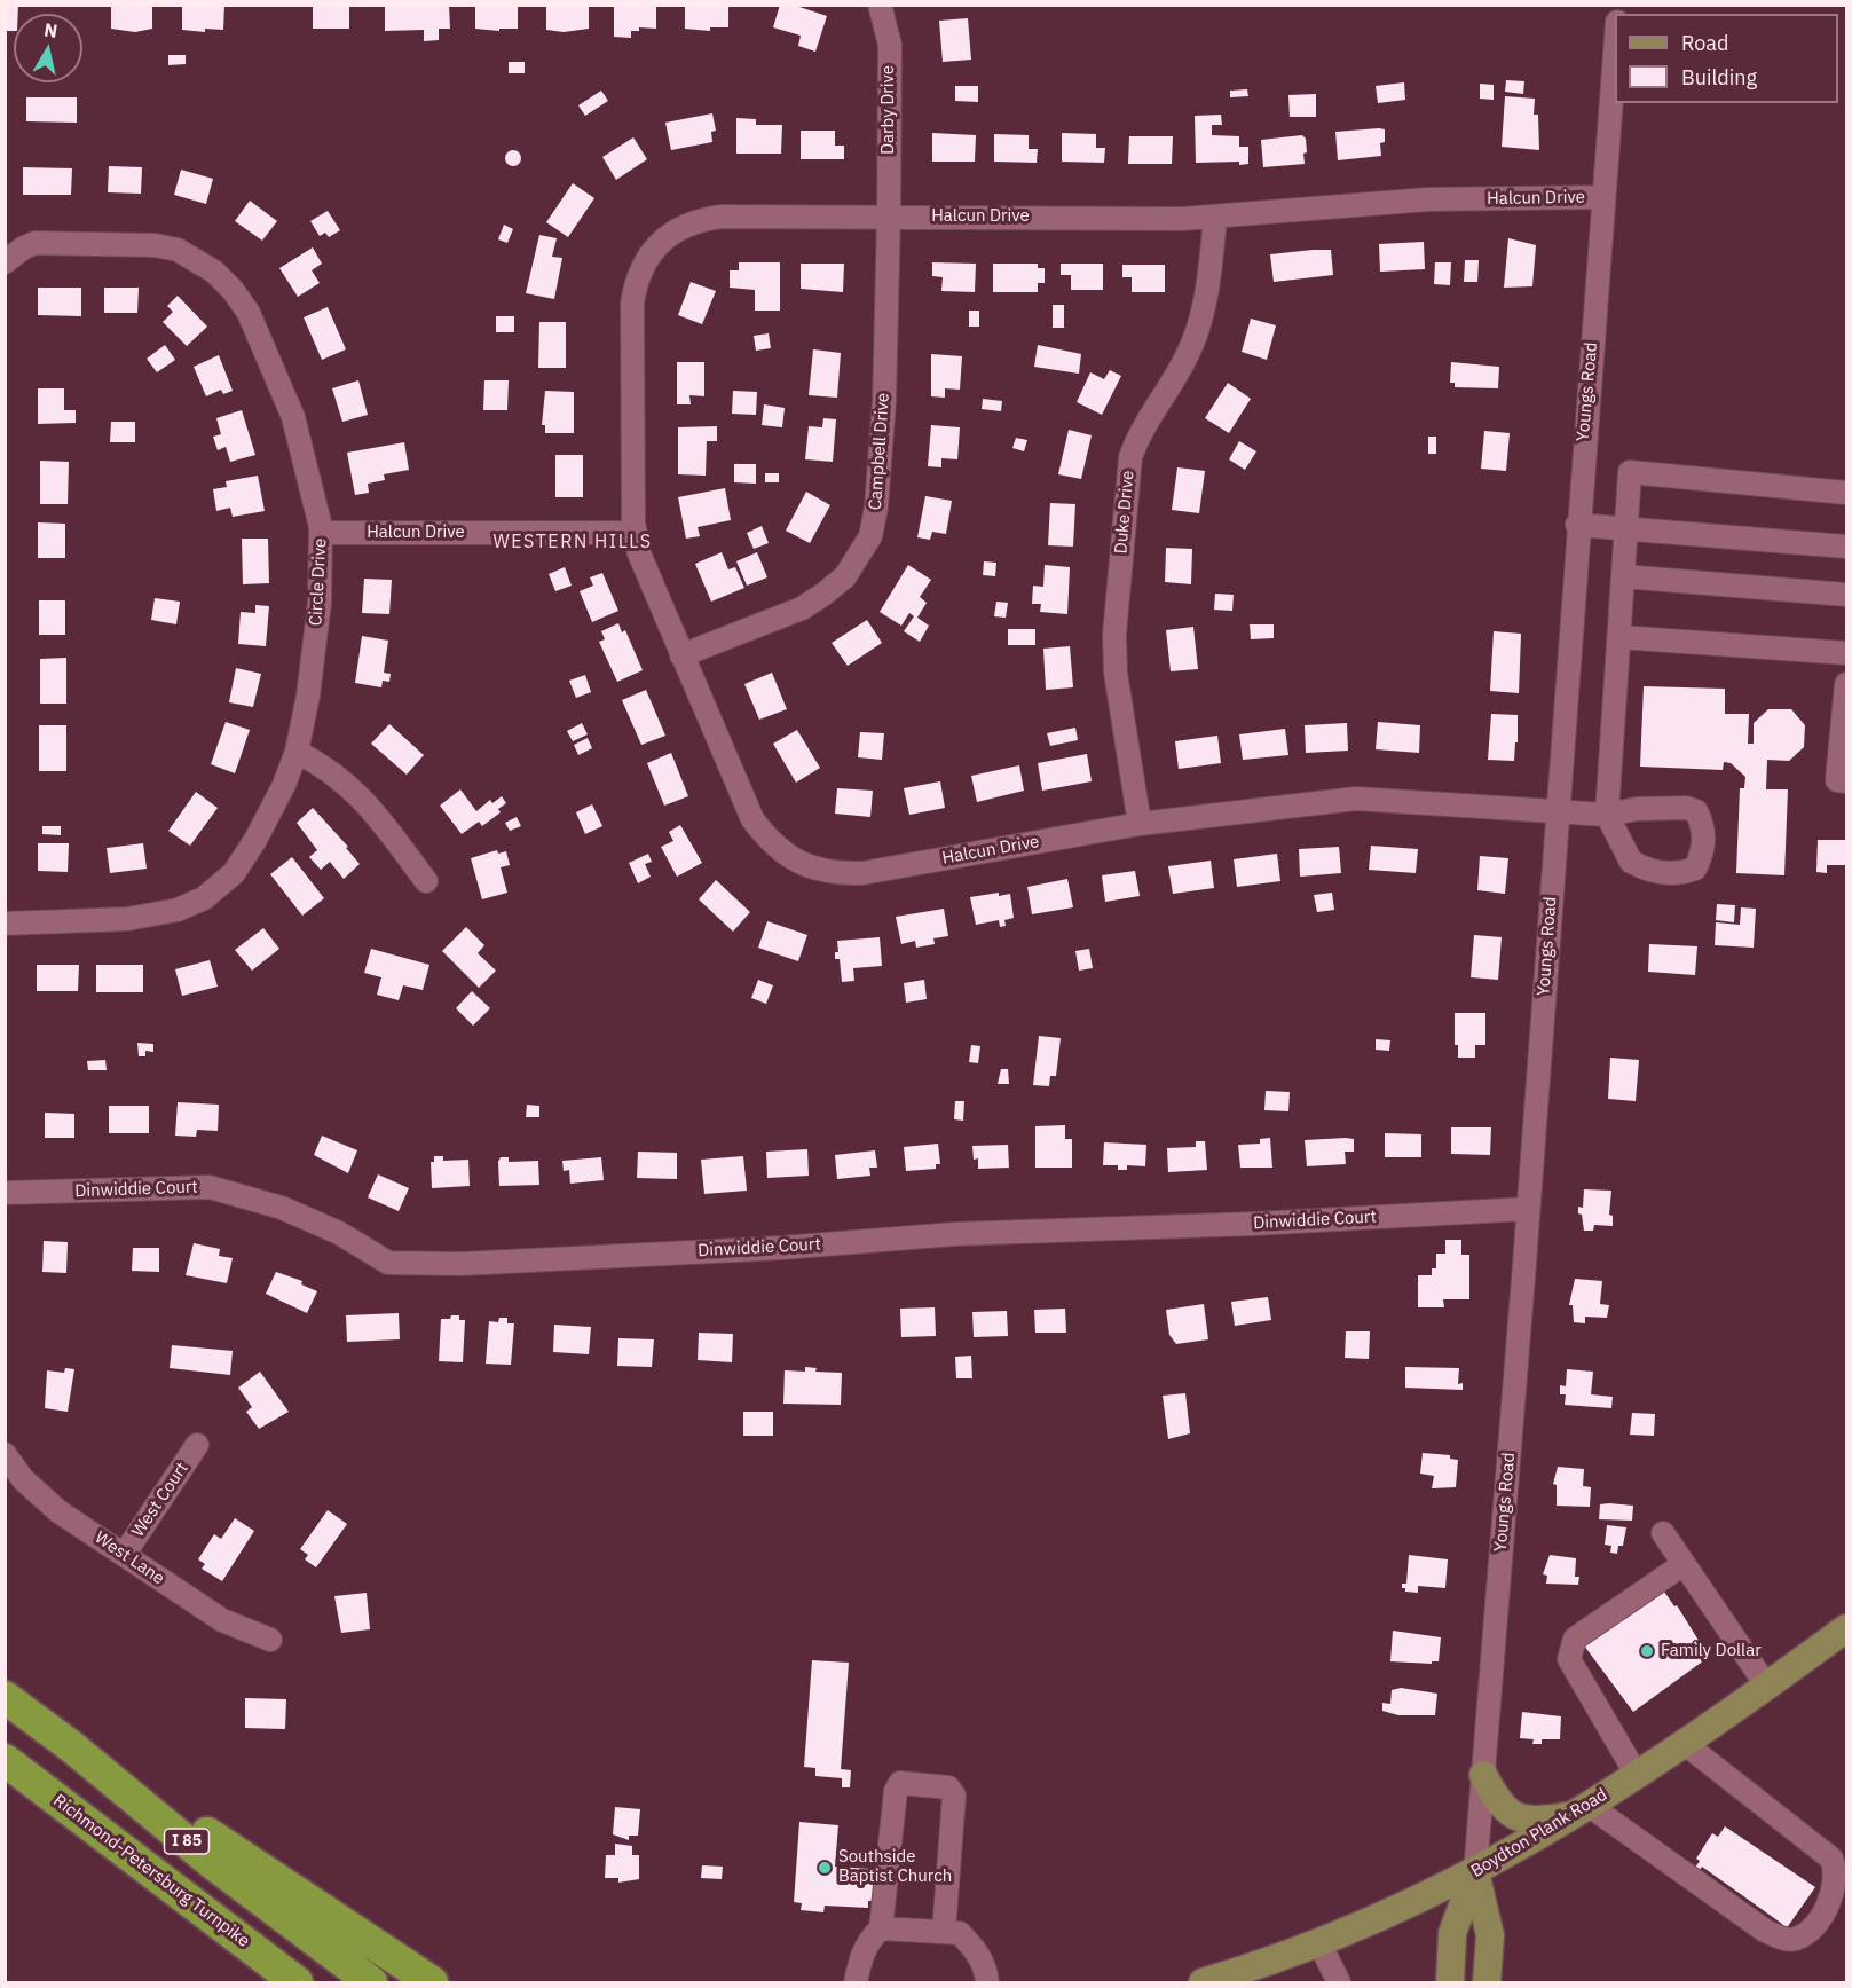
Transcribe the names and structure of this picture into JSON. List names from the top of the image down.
{
  "streets": {
    "highway": ["I 85", "Richmond-Petersburg Turnpike"],
    "main road": ["Boydton Plank Road"],
    "street": [
      "Darby Drive",
      "Halcun Drive",
      "Youngs Road",
      "Campbell Drive",
      "Duke Drive",
      "Circle Drive",
      "Dinwiddie Court",
      "West Court",
      "West Lane"
    ]
  },
  "crossings": [
    ["Darby Drive", "Halcun Drive"],
    ["Darby Drive", "Campbell Drive"],
    ["Halcun Drive", "Youngs Road"],
    ["Halcun Drive", "Campbell Drive"],
    ["Halcun Drive", "Duke Drive"],
    ["Halcun Drive", "Circle Drive"],
    ["Youngs Road", "Dinwiddie Court"],
    ["Youngs Road", "Boydton Plank Road"],
    ["West Court", "West Lane"]
  ],
  "districts": ["WESTERN HILLS"],
  "places": ["Family Dollar", "Southside Baptist Church"],
  "legend": ["Road", "Building"],
  "north": "top"
}
